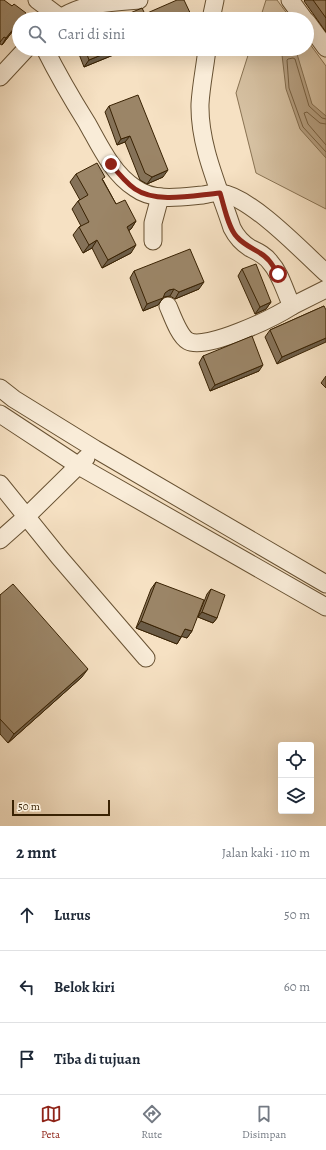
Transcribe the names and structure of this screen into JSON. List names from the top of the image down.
{
  "scale_bar": "50 m",
  "page": {
    "search": "Cari di sini",
    "scale": "50 m",
    "heading": ["2 mnt", "Jalan kaki · 110 m"],
    "list": [
      ["Lurus", "50 m"],
      ["Belok kiri", "60 m"],
      "Tiba di tujuan"
    ],
    "nav": ["Peta", "Rute", "Disimpan"]
  }
}
